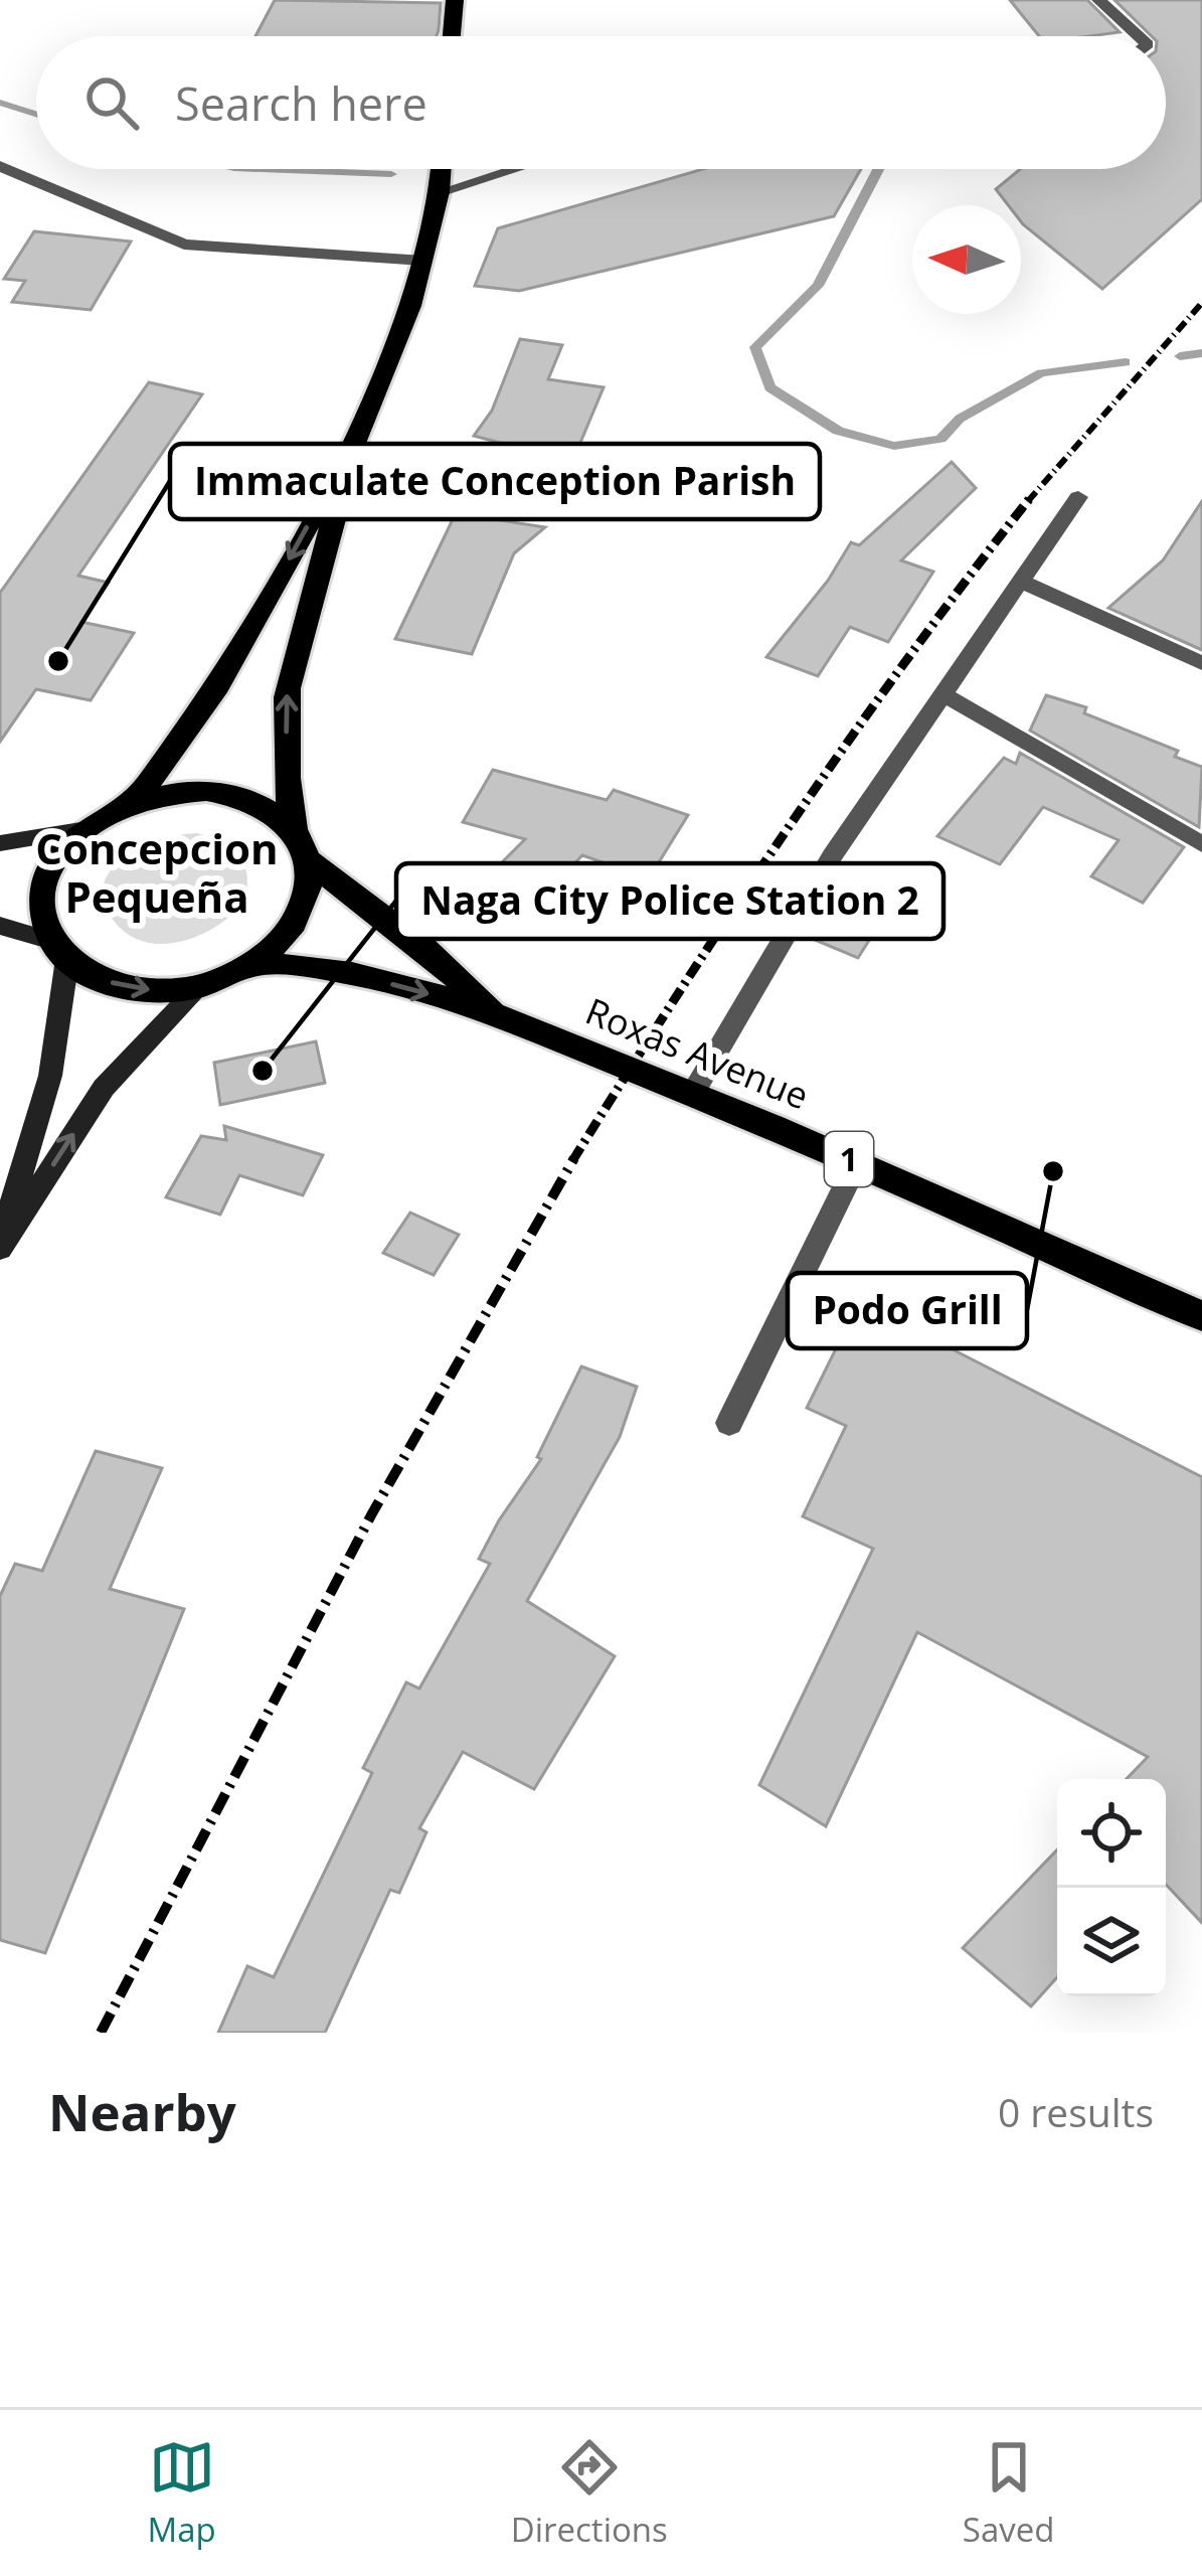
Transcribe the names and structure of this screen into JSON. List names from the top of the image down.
{
  "streets": {
    "main road": ["Roxas Avenue", "1"]
  },
  "crossings": [
    ["Roxas Avenue", "1"]
  ],
  "districts": ["Concepcion Pequeña"],
  "places": ["Immaculate Conception Parish", "Naga City Police Station 2", "Podo Grill"],
  "north": "left",
  "page": {
    "search": "Search here",
    "heading": ["Nearby", "0 results"],
    "nav": ["Map", "Directions", "Saved"]
  }
}
